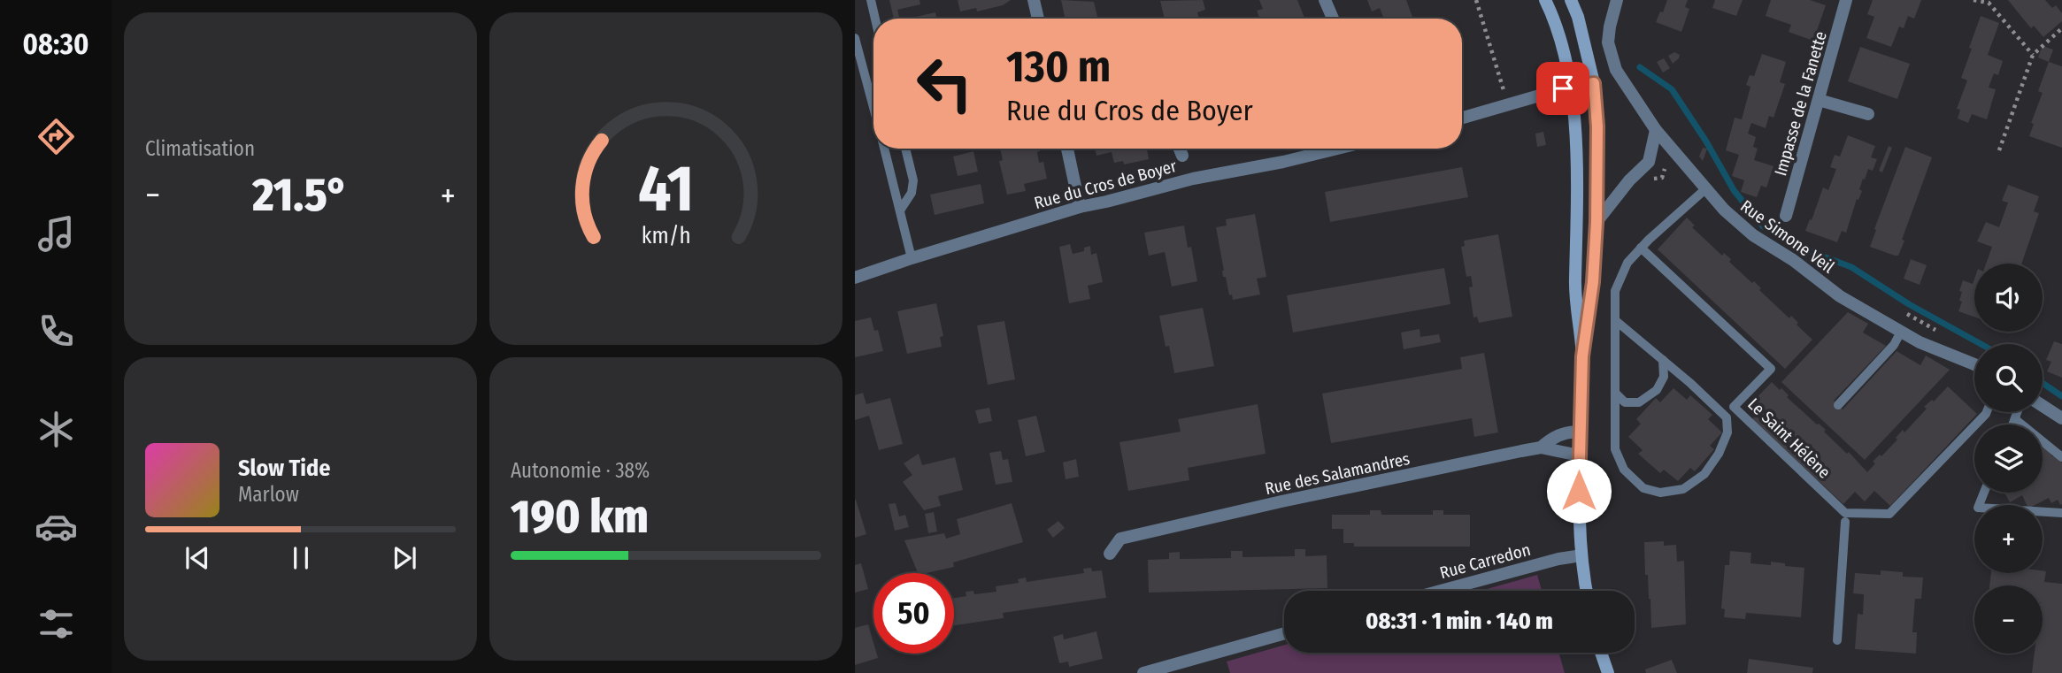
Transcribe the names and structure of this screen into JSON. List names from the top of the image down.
{
  "streets": {
    "street": [
      "Impasse de la Fanette",
      "Rue du Cros de Boyer",
      "Rue Simone Veil",
      "Rue des Salamandres",
      "Rue Carredon"
    ],
    "lane": ["Le Saint Hélène"]
  },
  "crossings": [
    ["Rue Simone Veil", "Le Saint Hélène"]
  ],
  "page": {
    "tabs": "08:30",
    "tile": [
      "Climatisation",
      ["Autonomie · 38%", "190 km"]
    ],
    "turn": ["130 m", "Rue du Cros de Boyer"],
    "heat": ["−", "21.5°", "+"],
    "map_buttons": ["+", "−"],
    "song": ["Slow Tide", "Marlow"],
    "limit": "50",
    "trip": "08:31 · 1 min · 140 m",
    "gauge": ["41", "km/h"]
  }
}
